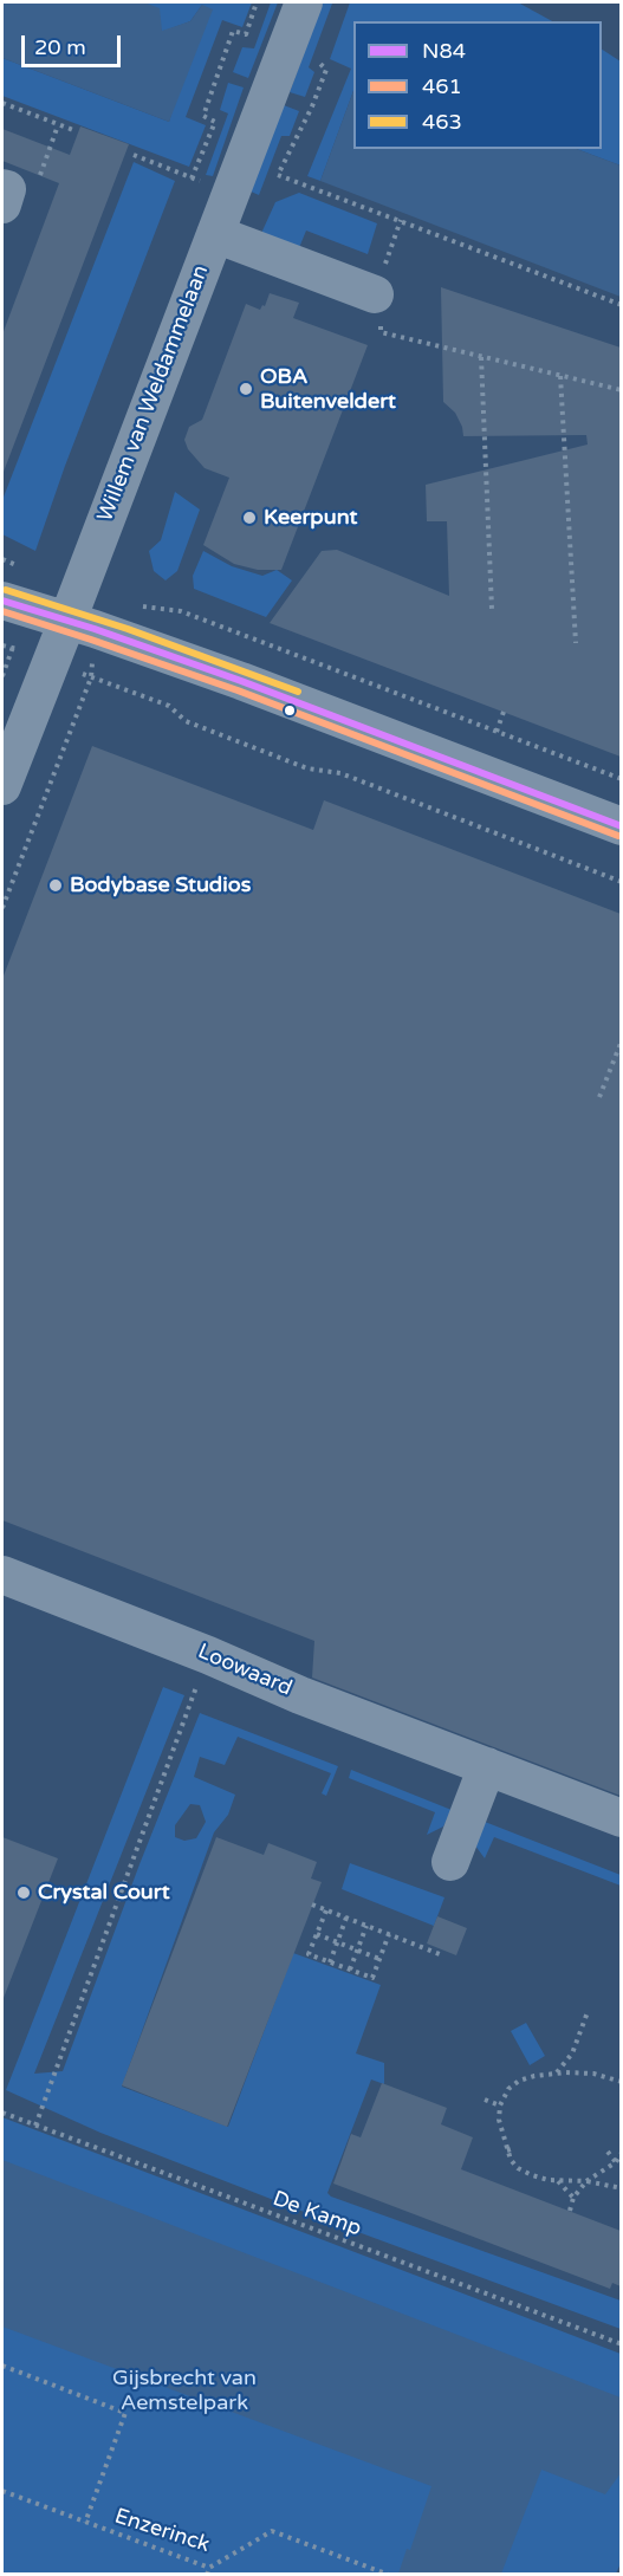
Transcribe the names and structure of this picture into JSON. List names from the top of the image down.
{
  "streets": {
    "street": ["Willem van Weldammelaan", "Loowaard"],
    "path": ["De Kamp", "Enzerinck"]
  },
  "parks": ["Gijsbrecht van Aemstelpark"],
  "places": [
    "OBA Buitenveldert",
    "Keerpunt",
    "Bodybase Studios",
    "Crystal Court"
  ],
  "lines": ["transit line 463", "transit line N84", "transit line 461"],
  "legend": ["N84", "461", "463"],
  "scale_bar": "20 m"
}
